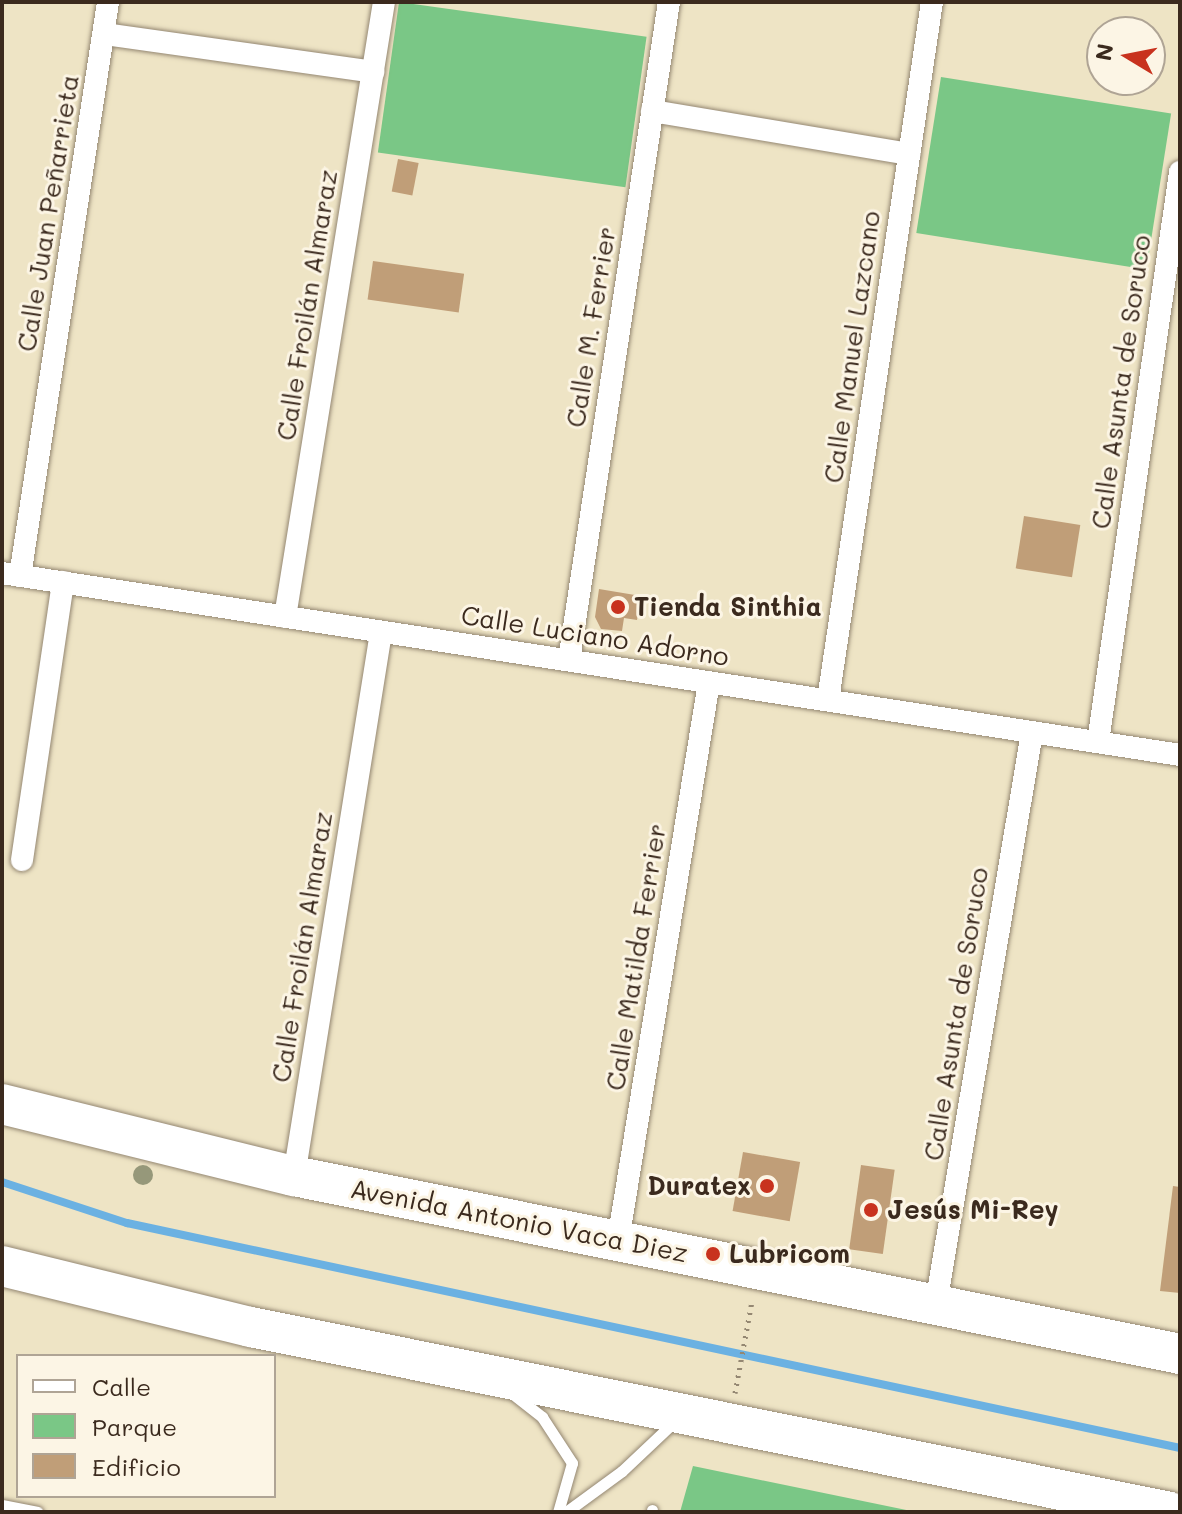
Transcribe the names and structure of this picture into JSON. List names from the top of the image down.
{
  "streets": {
    "highway": ["Avenida Antonio Vaca Diez"],
    "street": [
      "Calle Juan Peñarrieta",
      "Calle Froilán Almaraz",
      "Calle M. Ferrier",
      "Calle Manuel Lazcano",
      "Calle Asunta de Soruco",
      "Calle Luciano Adorno",
      "Calle Matilda Ferrier"
    ]
  },
  "crossings": [
    ["Calle Juan Peñarrieta", "Calle Luciano Adorno"],
    ["Calle Froilán Almaraz", "Calle Luciano Adorno"],
    ["Calle Froilán Almaraz", "Avenida Antonio Vaca Diez"],
    ["Calle M. Ferrier", "Calle Luciano Adorno"],
    ["Calle Manuel Lazcano", "Calle Luciano Adorno"],
    ["Calle Asunta de Soruco", "Calle Luciano Adorno"],
    ["Calle Asunta de Soruco", "Avenida Antonio Vaca Diez"],
    ["Calle Luciano Adorno", "Calle Matilda Ferrier"],
    ["Calle Matilda Ferrier", "Avenida Antonio Vaca Diez"]
  ],
  "places": [
    "Tienda Sinthia",
    "Duratex",
    "Jesús Mi-Rey",
    "Lubricom"
  ],
  "legend": ["Calle", "Parque", "Edificio"],
  "north": "left"
}
